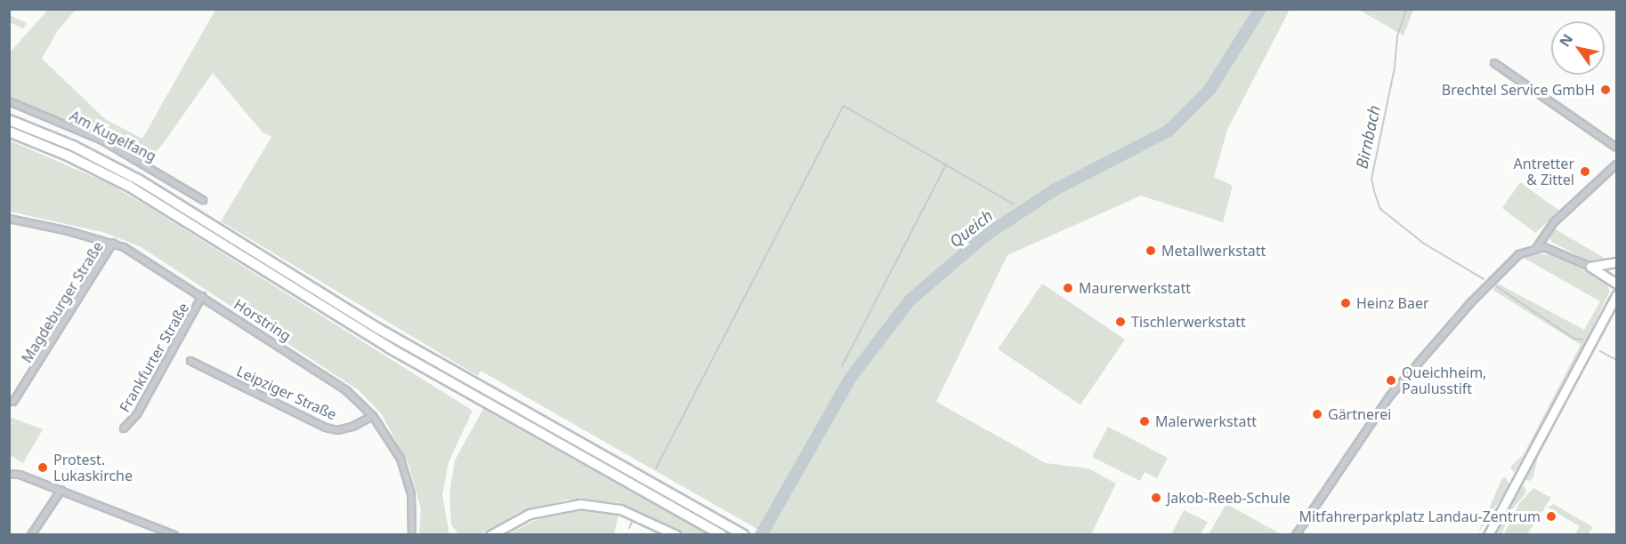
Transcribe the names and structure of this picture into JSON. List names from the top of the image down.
{
  "streets": {
    "street": [
      "Am Kugelfang",
      "Magdeburger Straße",
      "Horstring",
      "Frankfurter Straße",
      "Leipziger Straße"
    ]
  },
  "crossings": [
    ["Magdeburger Straße", "Horstring"],
    ["Horstring", "Frankfurter Straße"],
    ["Horstring", "Leipziger Straße"]
  ],
  "water": ["Birnbach", "Queich"],
  "places": [
    "Brechtel Service GmbH",
    "Antretter & Zittel",
    "Metallwerkstatt",
    "Maurerwerkstatt",
    "Heinz Baer",
    "Tischlerwerkstatt",
    "Queichheim, Paulusstift",
    "Gärtnerei",
    "Malerwerkstatt",
    "Protest. Lukaskirche",
    "Jakob-Reeb-Schule",
    "Mitfahrerparkplatz Landau-Zentrum"
  ],
  "north": "top left"
}
